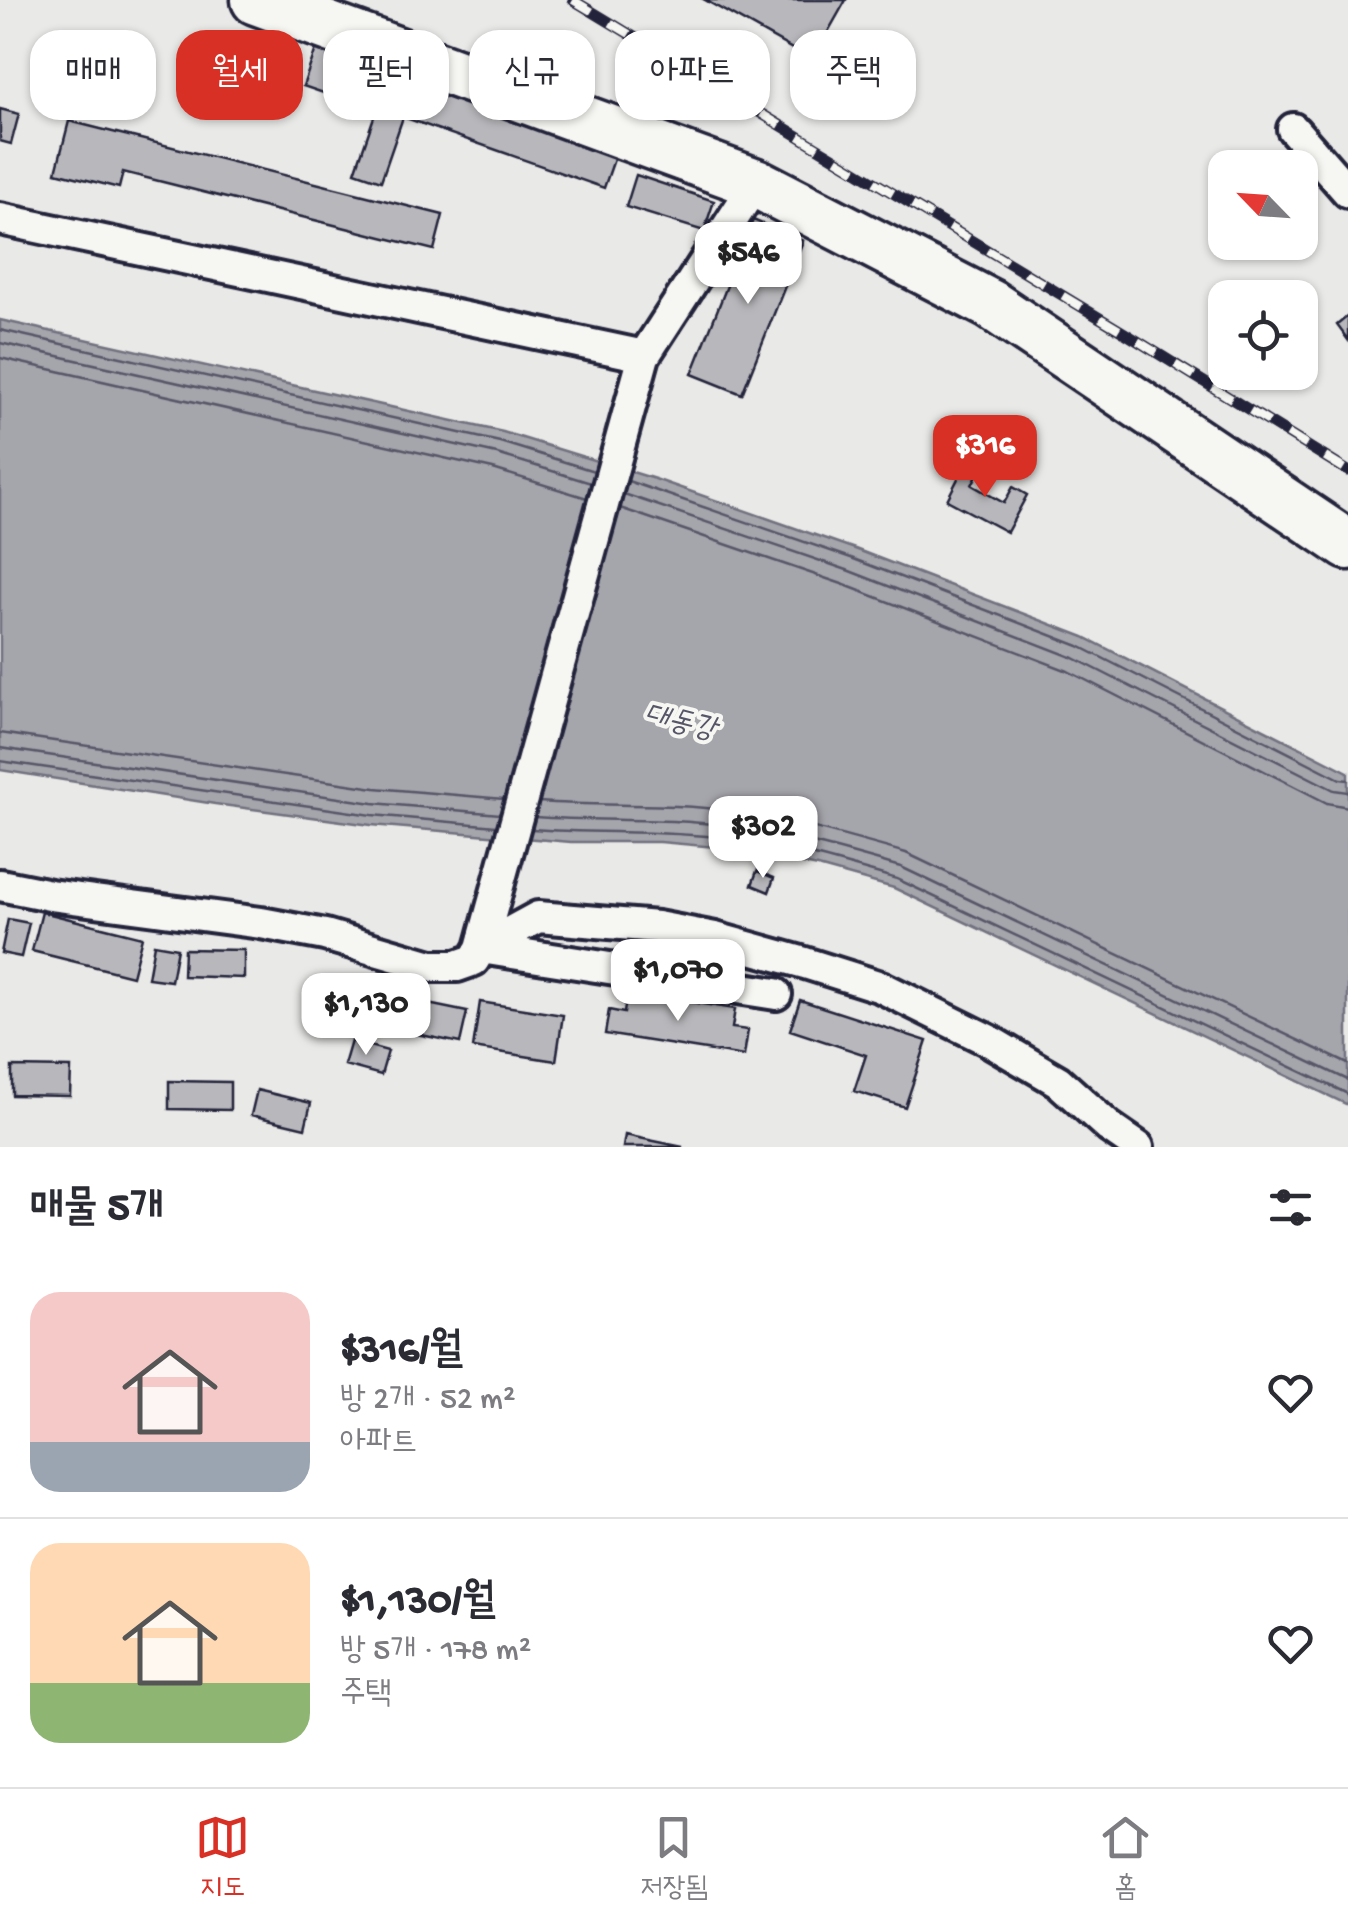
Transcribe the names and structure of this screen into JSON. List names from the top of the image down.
{
  "water": ["대동강"],
  "north": "top left",
  "page": {
    "chip": [
      "매매",
      "월세",
      "필터",
      "신규",
      "아파트",
      "주택"
    ],
    "price": [
      "$546",
      "$316",
      "$302",
      "$1,070",
      "$1,130"
    ],
    "heading": "매물 5개",
    "list": [
      {
        "name": "$316/월",
        "note": "방 2개 · 52 m² · 아파트"
      },
      {
        "name": "$1,130/월",
        "note": "방 5개 · 178 m² · 주택"
      }
    ],
    "tabs": ["지도", "저장됨", "홈"]
  }
}
